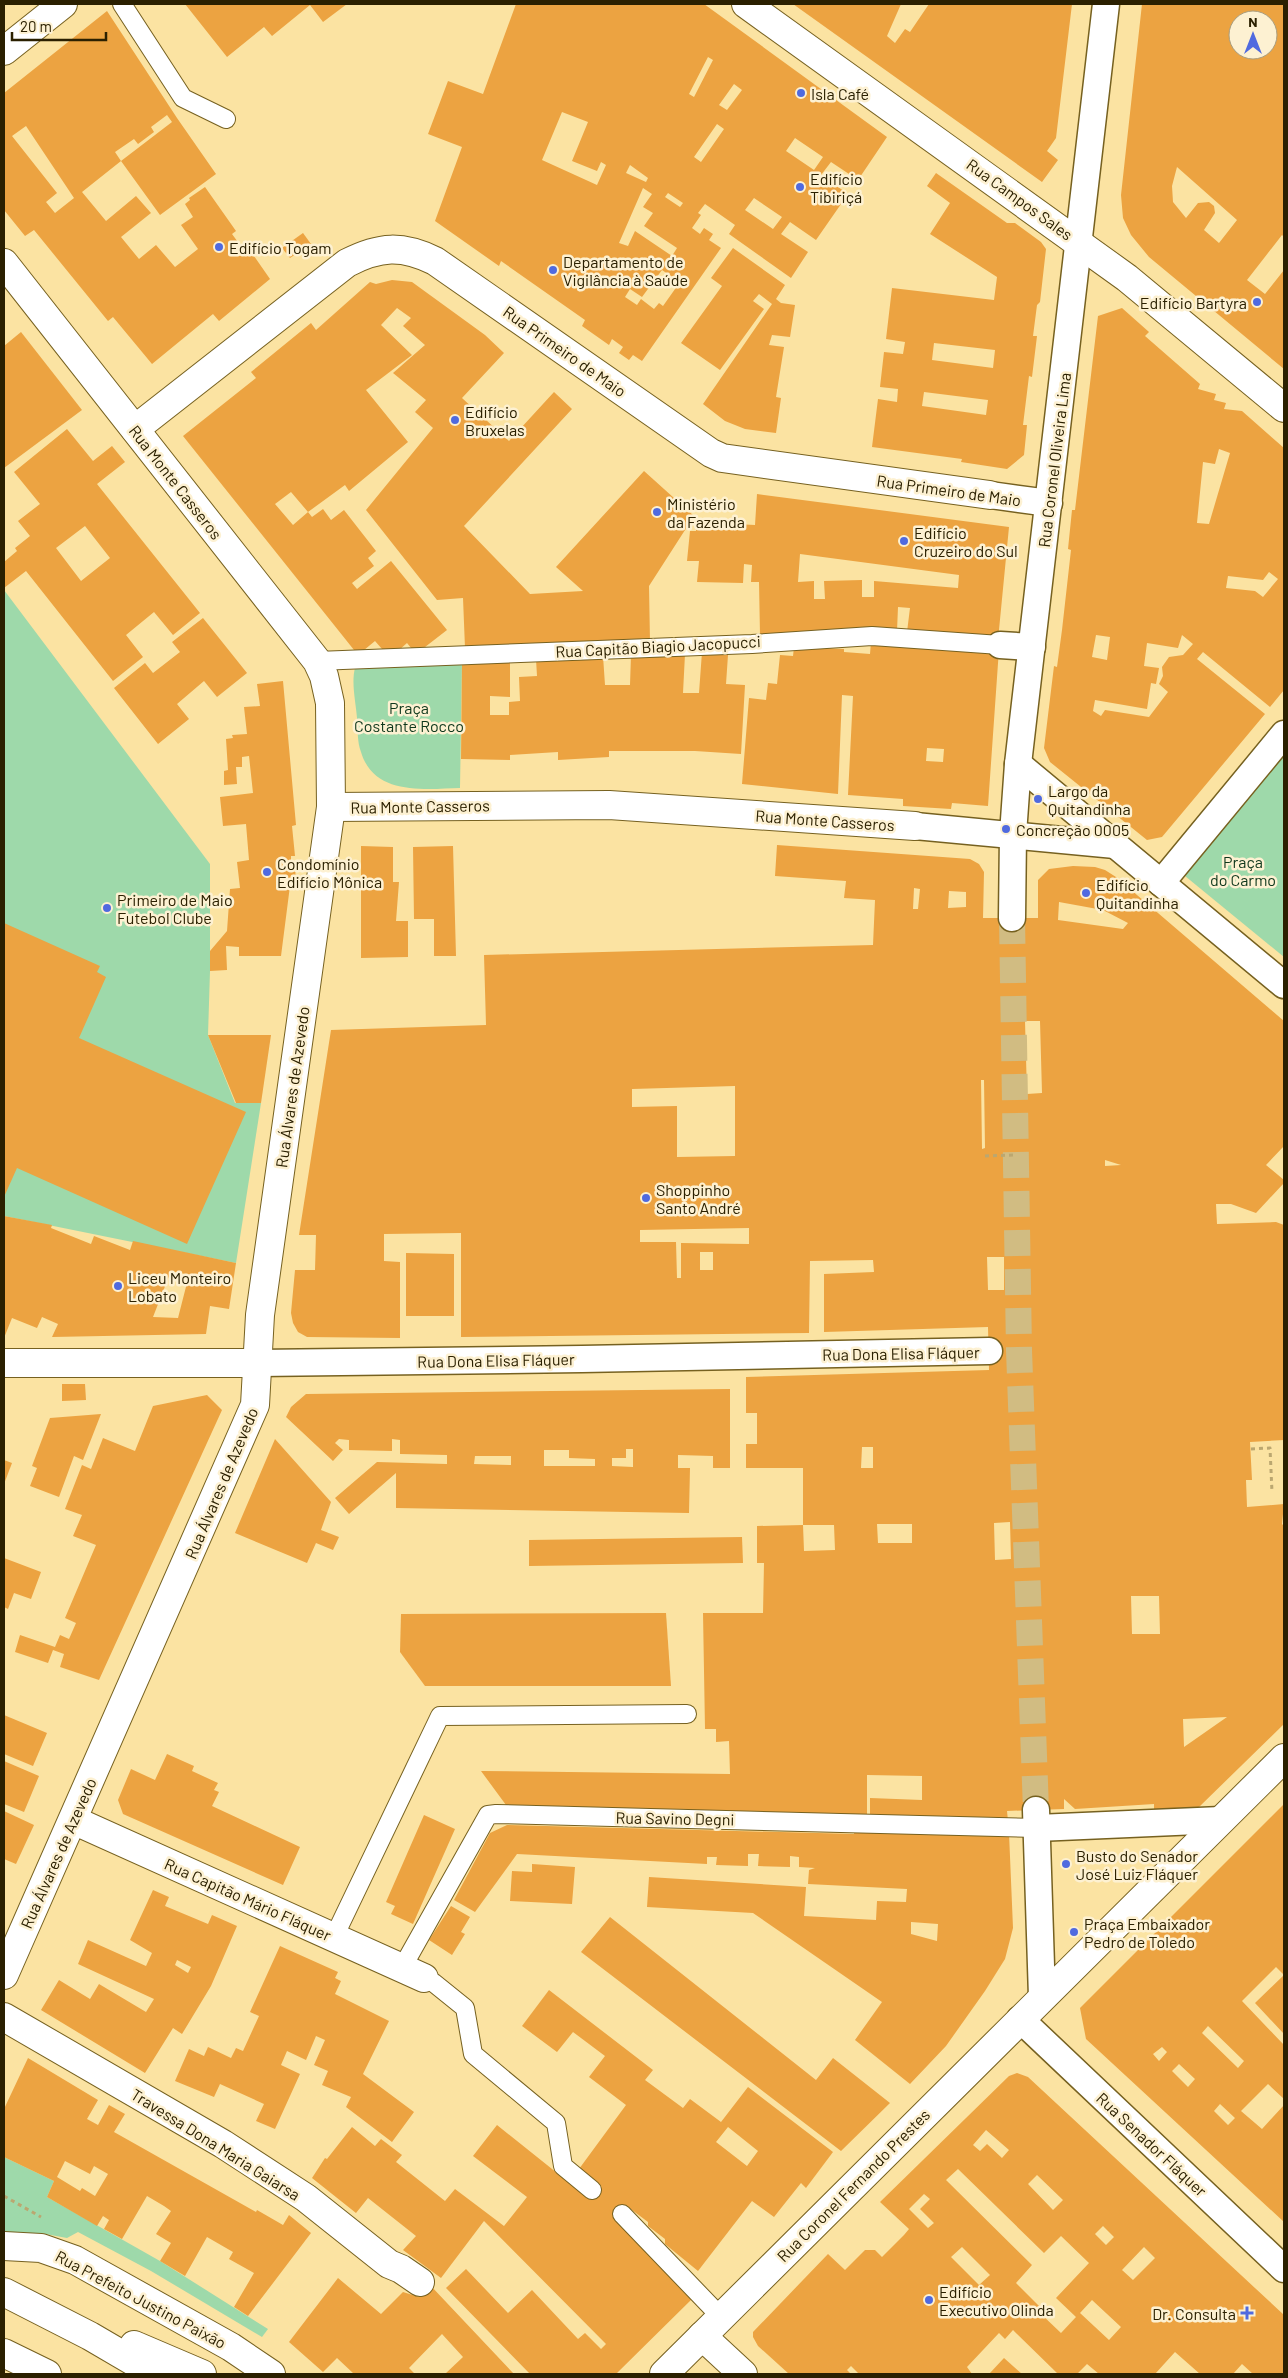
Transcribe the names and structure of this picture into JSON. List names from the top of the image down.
{
  "streets": {
    "main road": [
      "Rua Campos Sales",
      "Rua Primeiro de Maio",
      "Rua Monte Casseros",
      "Rua Álvares de Azevedo",
      "Rua Dona Elisa Fláquer",
      "Rua Capitão Mário Fláquer",
      "Travessa Dona Maria Gaiarsa",
      "Rua Coronel Fernando Prestes",
      "Rua Prefeito Justino Paixão"
    ],
    "street": ["Rua Coronel Oliveira Lima", "Rua Senador Fláquer"],
    "lane": ["Rua Capitão Biagio Jacopucci", "Rua Savino Degni"]
  },
  "crossings": [
    ["Rua Campos Sales", "Rua Coronel Oliveira Lima"],
    ["Rua Primeiro de Maio", "Rua Coronel Oliveira Lima"],
    ["Rua Primeiro de Maio", "Rua Monte Casseros"],
    ["Rua Coronel Oliveira Lima", "Rua Monte Casseros"],
    ["Rua Monte Casseros", "Rua Capitão Biagio Jacopucci"],
    ["Rua Monte Casseros", "Rua Álvares de Azevedo"],
    ["Rua Álvares de Azevedo", "Rua Dona Elisa Fláquer"],
    ["Rua Álvares de Azevedo", "Rua Capitão Mário Fláquer"],
    ["Rua Savino Degni", "Rua Capitão Mário Fláquer"],
    ["Rua Senador Fláquer", "Rua Coronel Fernando Prestes"]
  ],
  "parks": ["Praça Costante Rocco", "Praça do Carmo"],
  "places": {
    "other": [
      "Isla Café",
      "Edifício Tibiriçá",
      "Edifício Togam",
      "Departamento de Vigilância à Saúde",
      "Edifício Bartyra",
      "Edifício Bruxelas",
      "Ministério da Fazenda",
      "Edifício Cruzeiro do Sul",
      "Largo da Quitandinha",
      "Concreção 0005",
      "Condomínio Edifício Mônica",
      "Edifício Quitandinha",
      "Primeiro de Maio Futebol Clube",
      "Shoppinho Santo André",
      "Liceu Monteiro Lobato",
      "Busto do Senador José Luiz Fláquer",
      "Praça Embaixador Pedro de Toledo",
      "Edifício Executivo Olinda"
    ],
    "health": ["Dr. Consulta"]
  },
  "scale_bar": "20 m",
  "north": "top"
}
